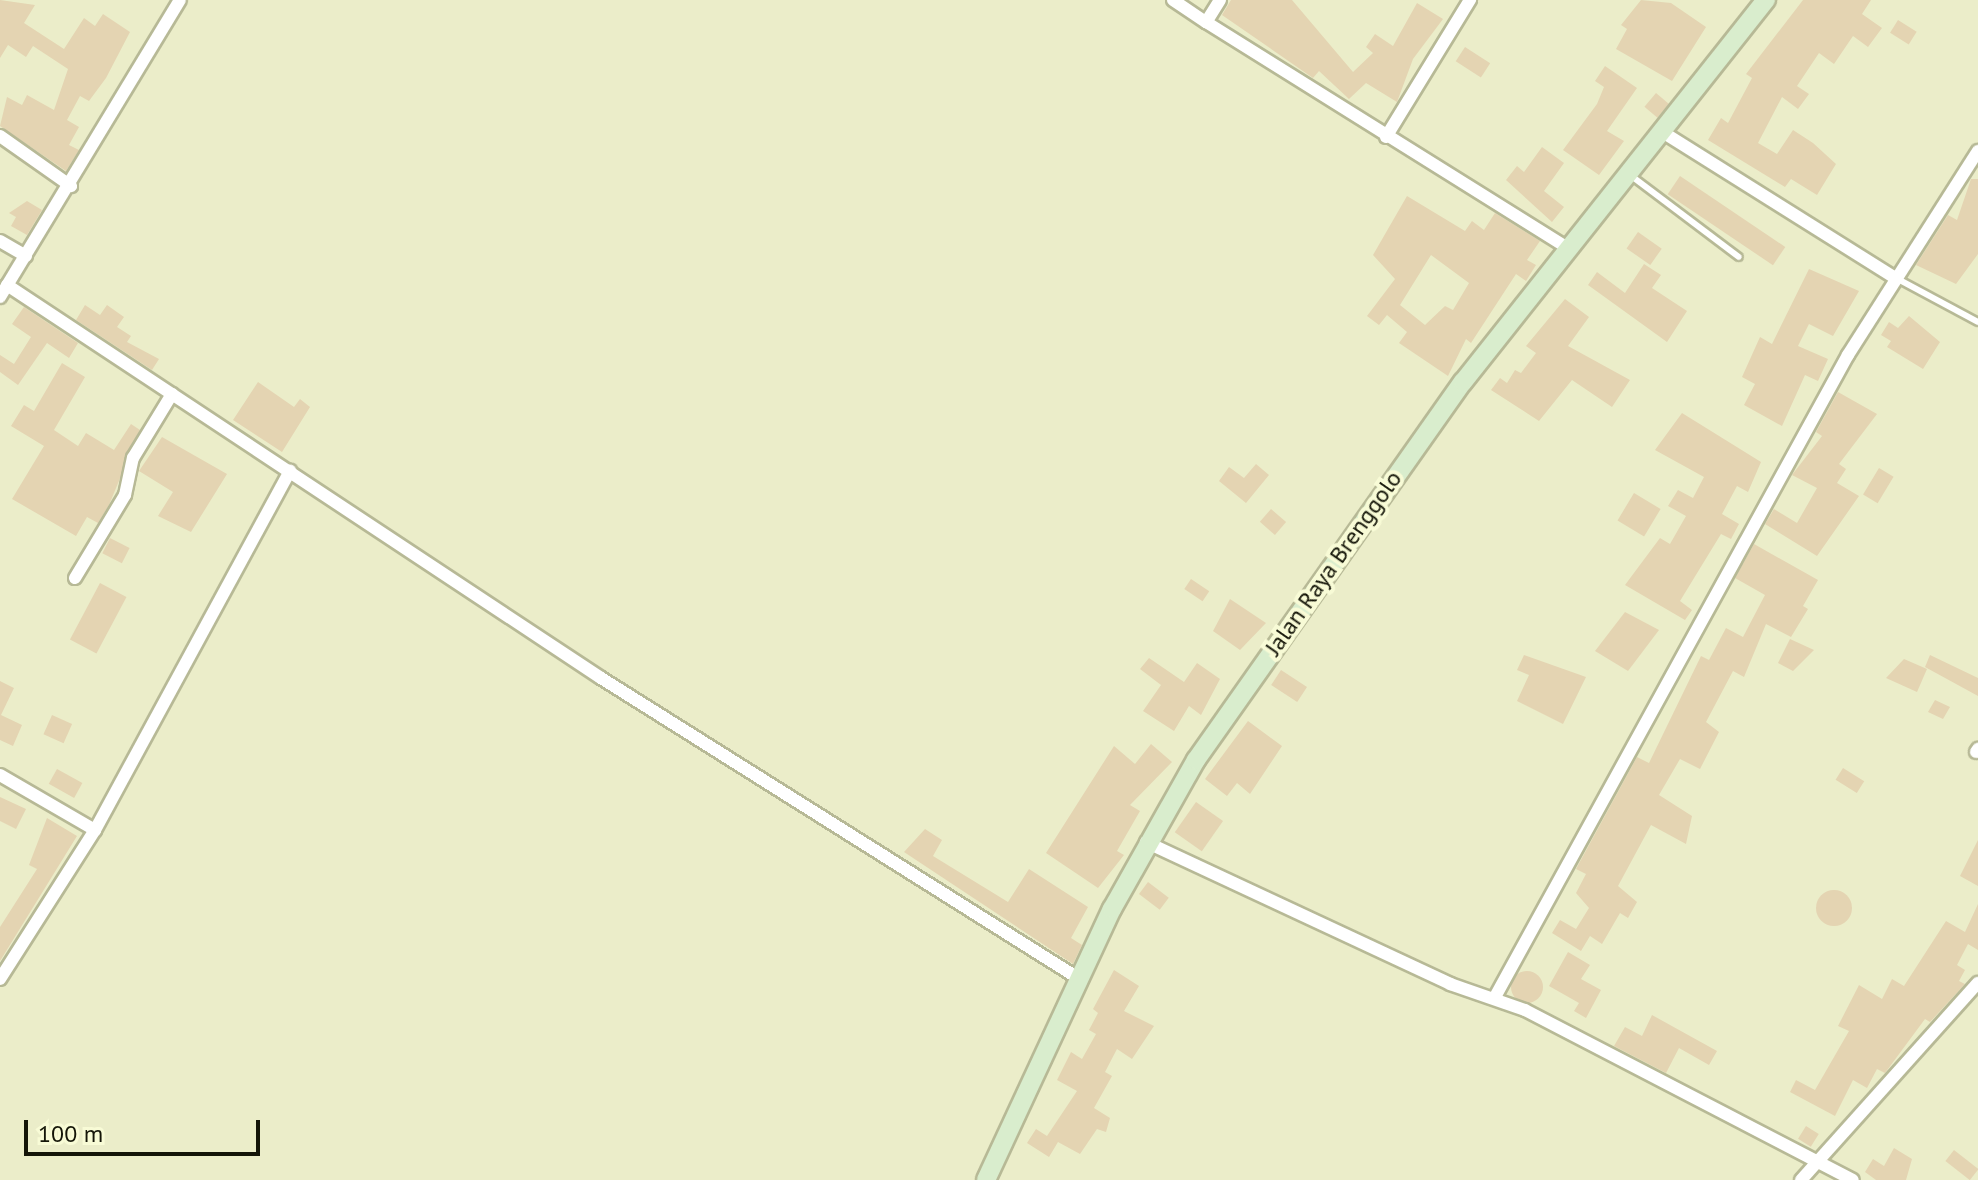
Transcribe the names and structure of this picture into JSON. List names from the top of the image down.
{
  "streets": {
    "main road": ["Jalan Raya Brenggolo"]
  },
  "scale_bar": "100 m"
}
